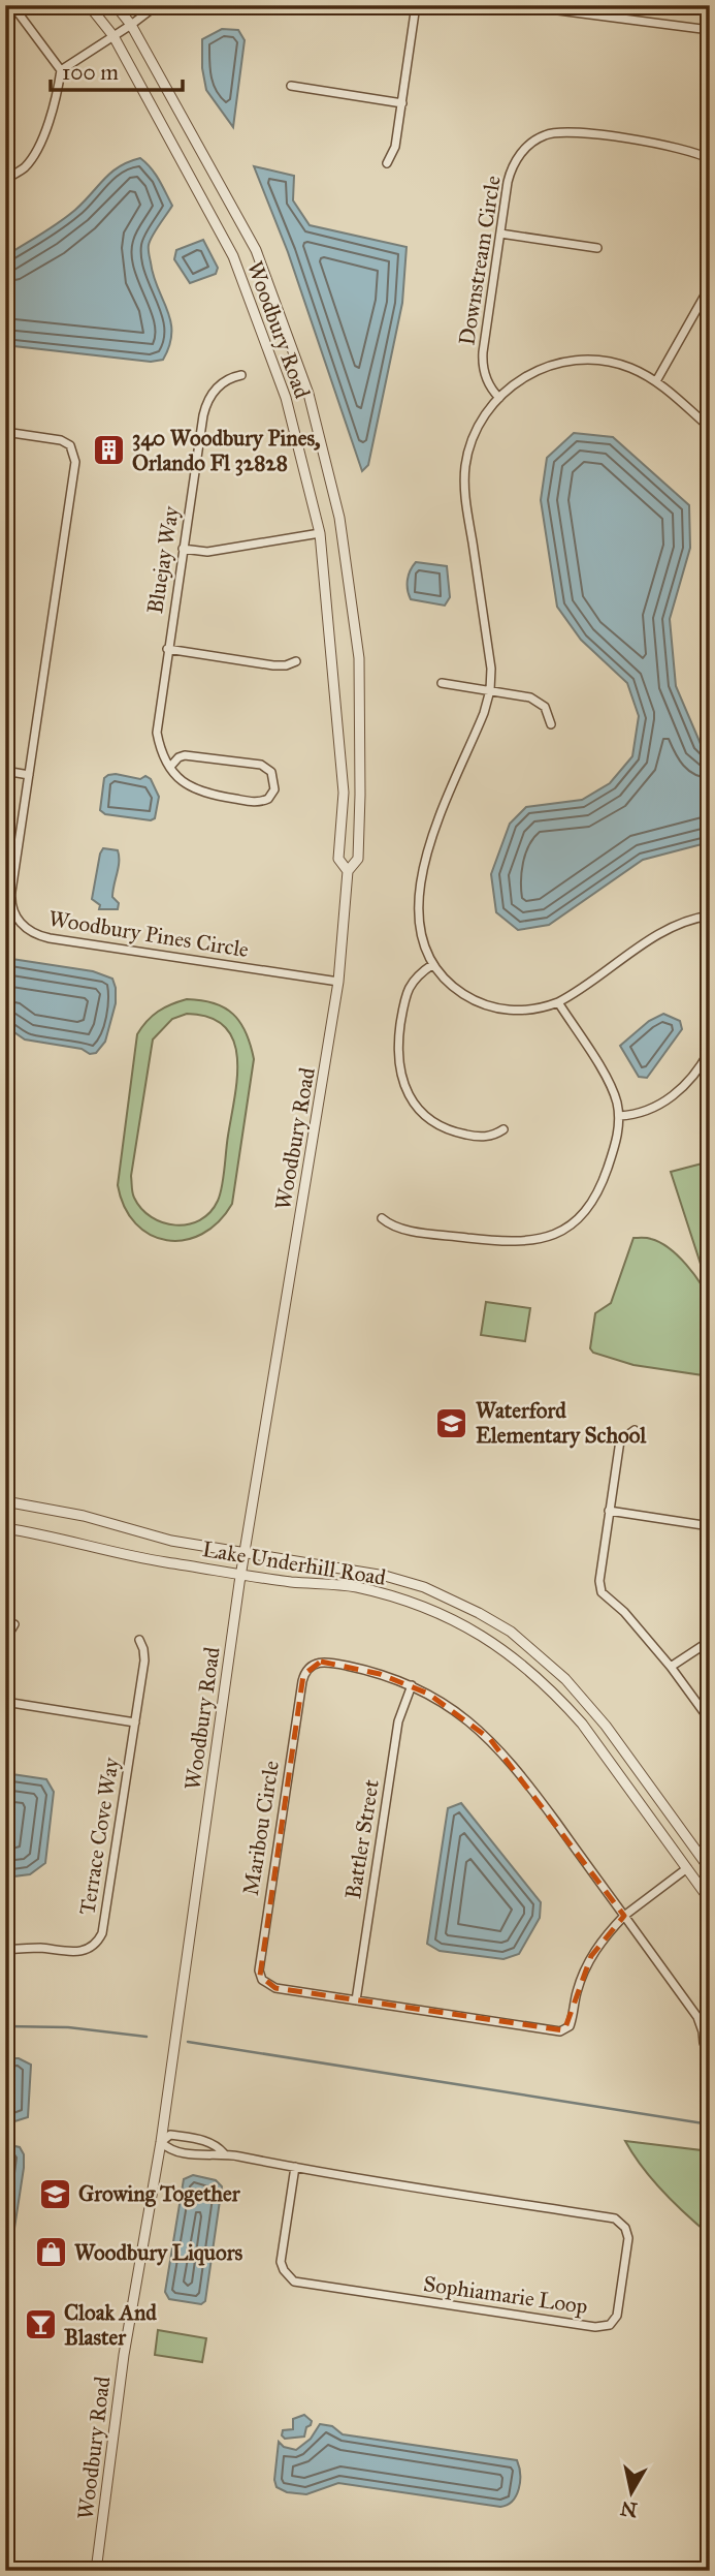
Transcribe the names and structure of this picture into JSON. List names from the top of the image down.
{
  "streets": {
    "street": [
      "Downstream Circle",
      "Woodbury Road",
      "Bluejay Way",
      "Woodbury Pines Circle",
      "Lake Underhill Road",
      "Maribou Circle",
      "Terrace Cove Way",
      "Battler Street",
      "Sophiamarie Loop"
    ]
  },
  "crossings": [
    ["Woodbury Road", "Woodbury Pines Circle"],
    ["Woodbury Road", "Lake Underhill Road"],
    ["Woodbury Road", "Sophiamarie Loop"],
    ["Lake Underhill Road", "Maribou Circle"],
    ["Maribou Circle", "Battler Street"]
  ],
  "places": {
    "building": ["340 Woodbury Pines, Orlando Fl 32828"],
    "school or university": ["Waterford Elementary School", "Growing Together"],
    "shop": ["Woodbury Liquors"],
    "bar": ["Cloak And Blaster"]
  },
  "scale_bar": "100 m",
  "north": "bottom"
}
